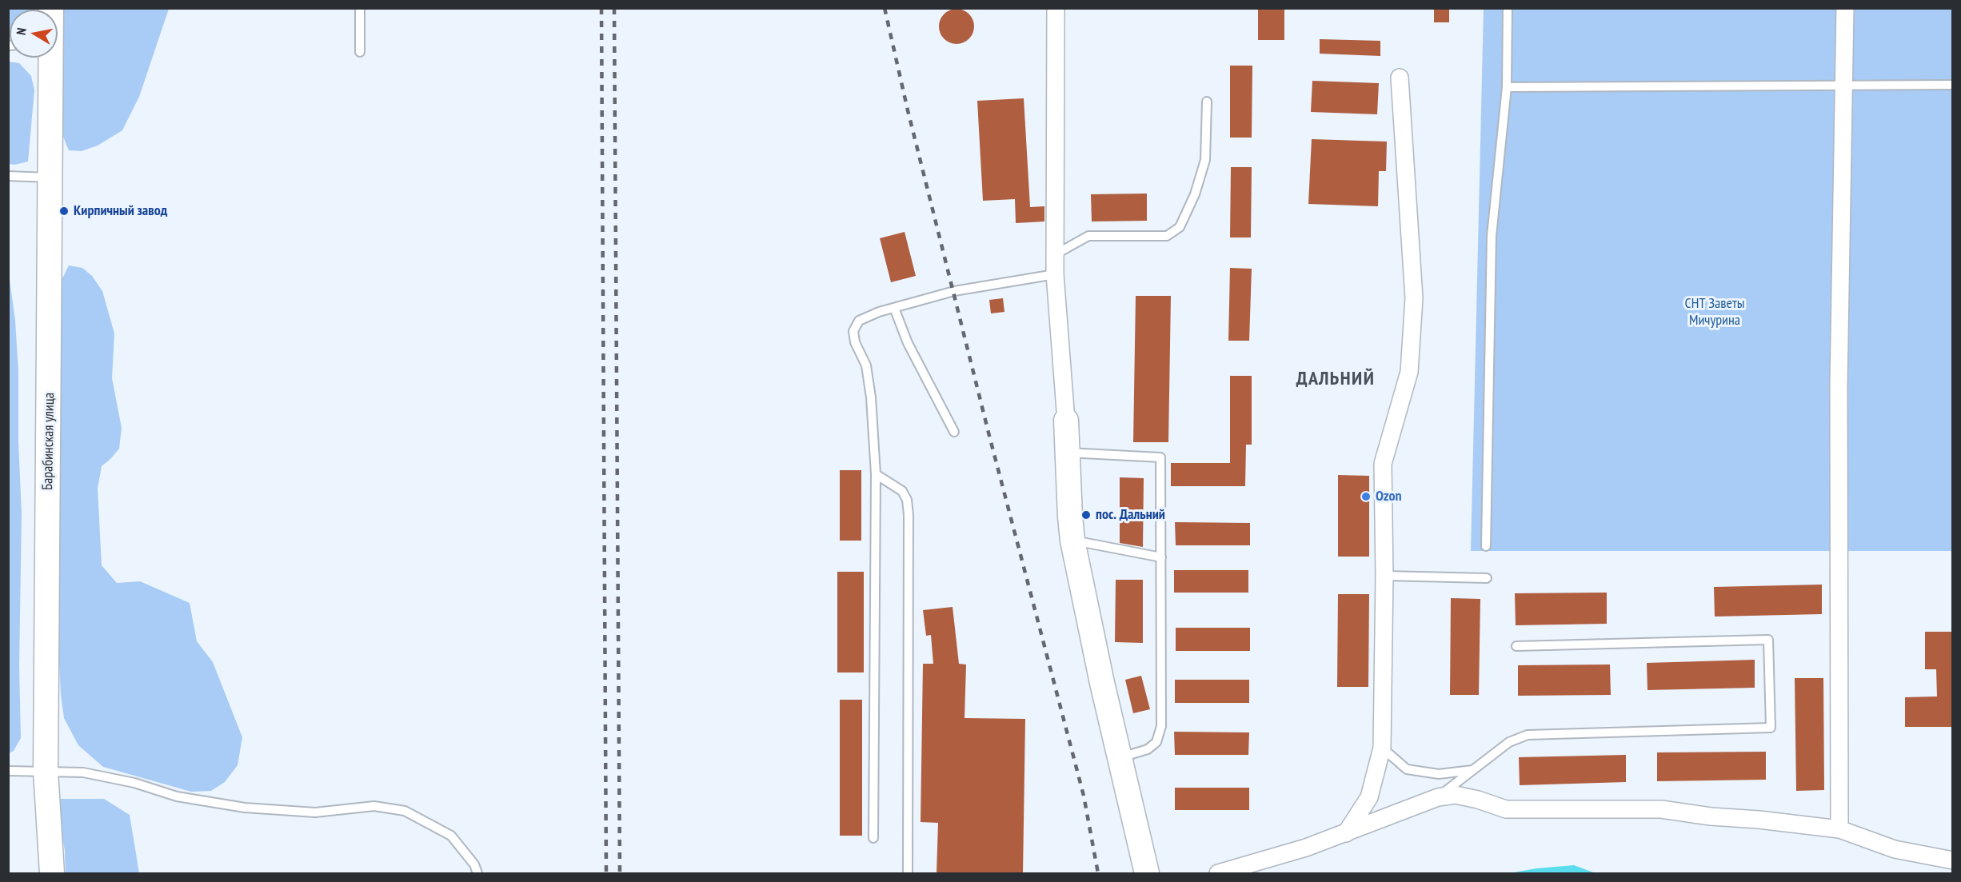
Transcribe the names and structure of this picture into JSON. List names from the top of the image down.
{
  "streets": {
    "street": ["Барабинская улица"]
  },
  "districts": ["ДАЛЬНИЙ"],
  "parks": ["СНТ Заветы Мичурина"],
  "places": ["Кирпичный завод", "Ozon", "пос. Дальний"],
  "north": "left"
}
